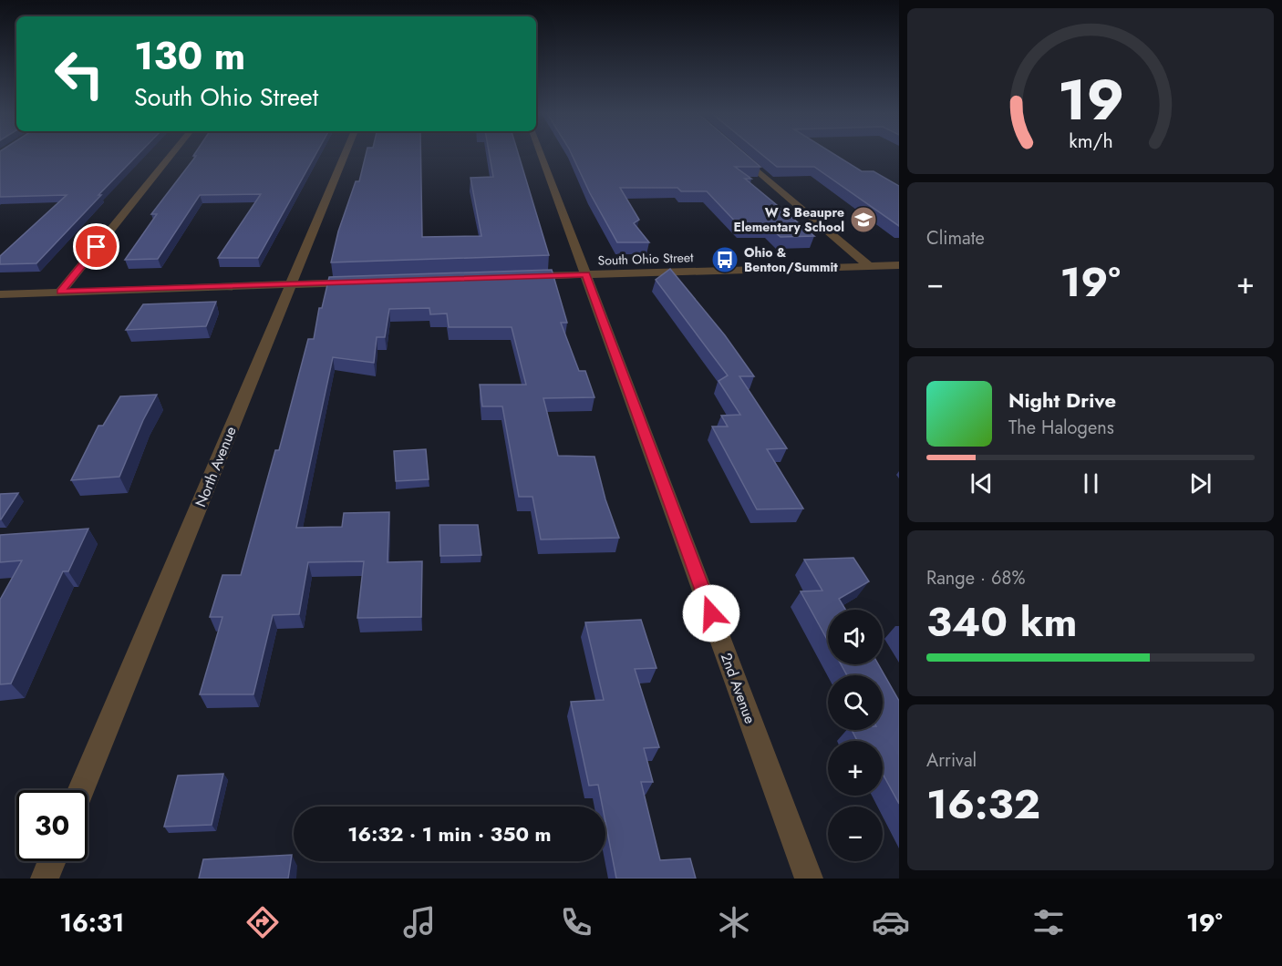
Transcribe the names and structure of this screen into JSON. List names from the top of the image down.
{
  "streets": {
    "street": ["South Ohio Street", "North Avenue", "2nd Avenue"]
  },
  "crossings": [
    ["South Ohio Street", "2nd Avenue"]
  ],
  "places": {
    "school or university": ["W S Beaupre Elementary School"],
    "bus stop": ["Ohio & Benton/Summit"]
  },
  "page": {
    "turn": ["130 m", "South Ohio Street"],
    "tile": [
      "Climate",
      ["Range · 68%", "340 km"],
      ["Arrival", "16:32"]
    ],
    "heat": ["−", "19°", "+"],
    "song": ["Night Drive", "The Halogens"],
    "map_buttons": ["+", "−"],
    "limit": "30",
    "trip": "16:32 · 1 min · 350 m",
    "tabs": ["16:31", "19°"],
    "gauge": ["19", "km/h"]
  }
}
